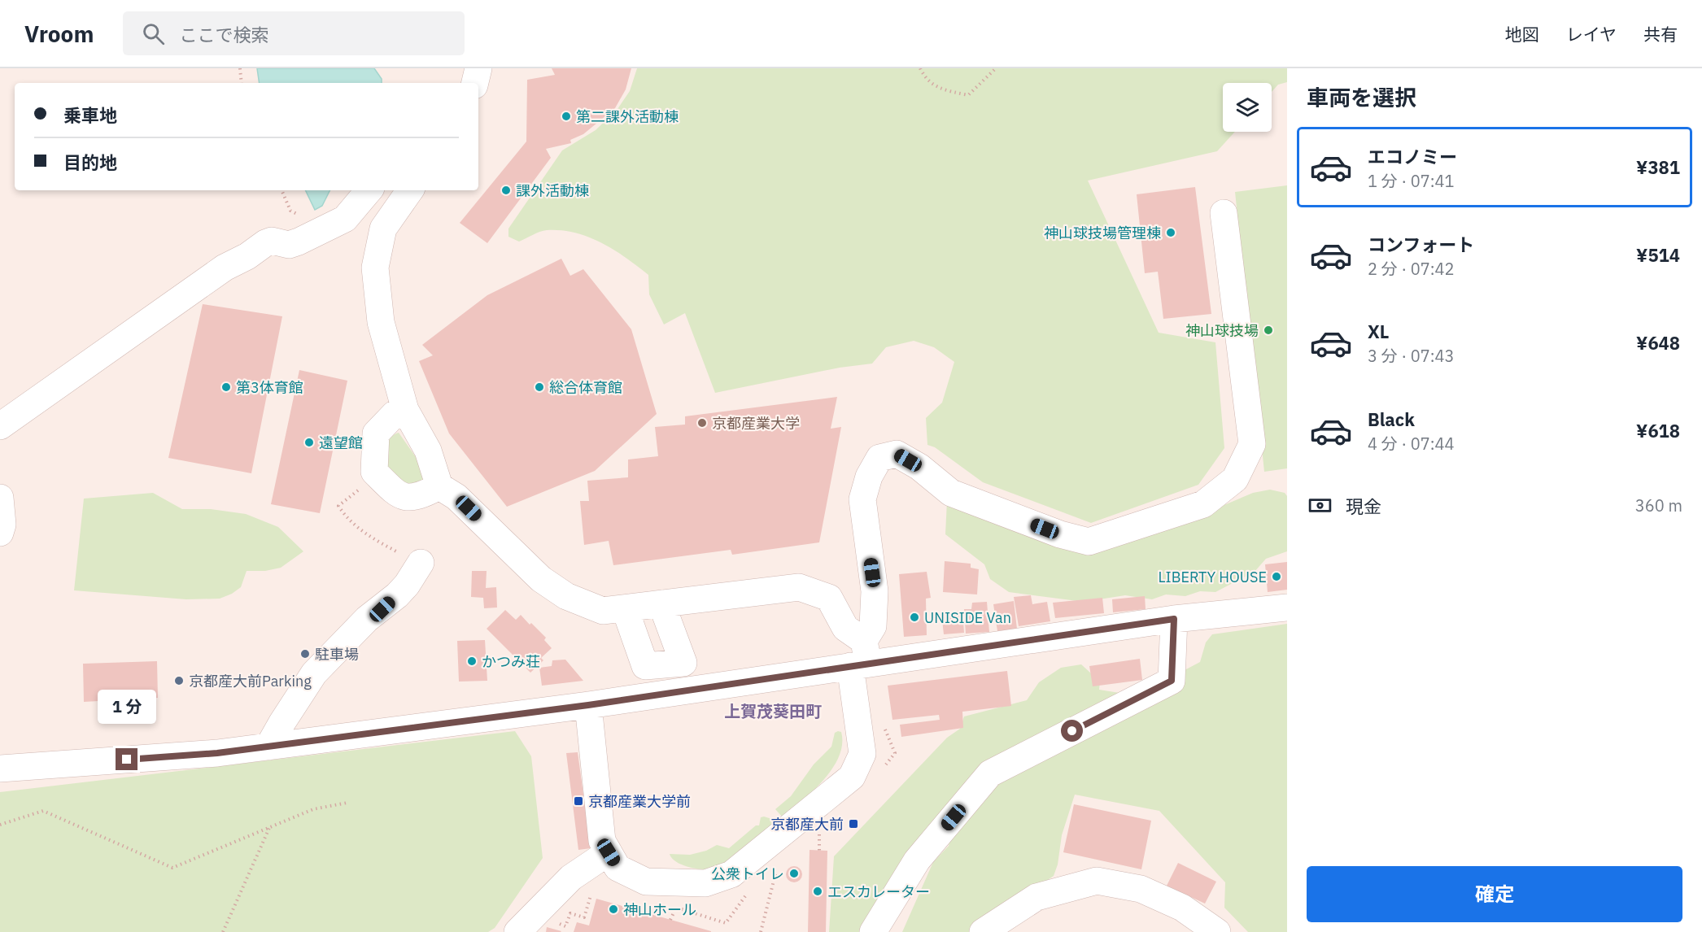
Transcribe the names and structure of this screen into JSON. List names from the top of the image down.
{
  "districts": ["上賀茂葵田町"],
  "places": {
    "other": [
      "第二課外活動棟",
      "課外活動棟",
      "神山球技場管理棟",
      "神山球技場",
      "第3体育館",
      "総合体育館",
      "京都産業大学",
      "遠望館",
      "LIBERTY HOUSE",
      "UNISIDE Van",
      "駐車場",
      "かつみ荘",
      "京都産大前Parking",
      "公衆トイレ",
      "エスカレーター",
      "神山ホール"
    ],
    "transit": ["京都産業大学前", "京都産大前"]
  },
  "page": {
    "header": "Vroom",
    "search": "ここで検索",
    "nav": ["地図", "レイヤ", "共有"],
    "heading": "車両を選択",
    "banner": ["乗車地", "目的地"],
    "list": [
      {
        "name": "エコノミー",
        "note": "1 分 · 07:41",
        "value": "¥381"
      },
      {
        "name": "コンフォート",
        "note": "2 分 · 07:42",
        "value": "¥514"
      },
      {
        "name": "XL",
        "note": "3 分 · 07:43",
        "value": "¥648"
      },
      {
        "name": "Black",
        "note": "4 分 · 07:44",
        "value": "¥618"
      }
    ],
    "pay": ["現金", "360 m"],
    "bubble": "1 分",
    "buttons": "確定"
  }
}
